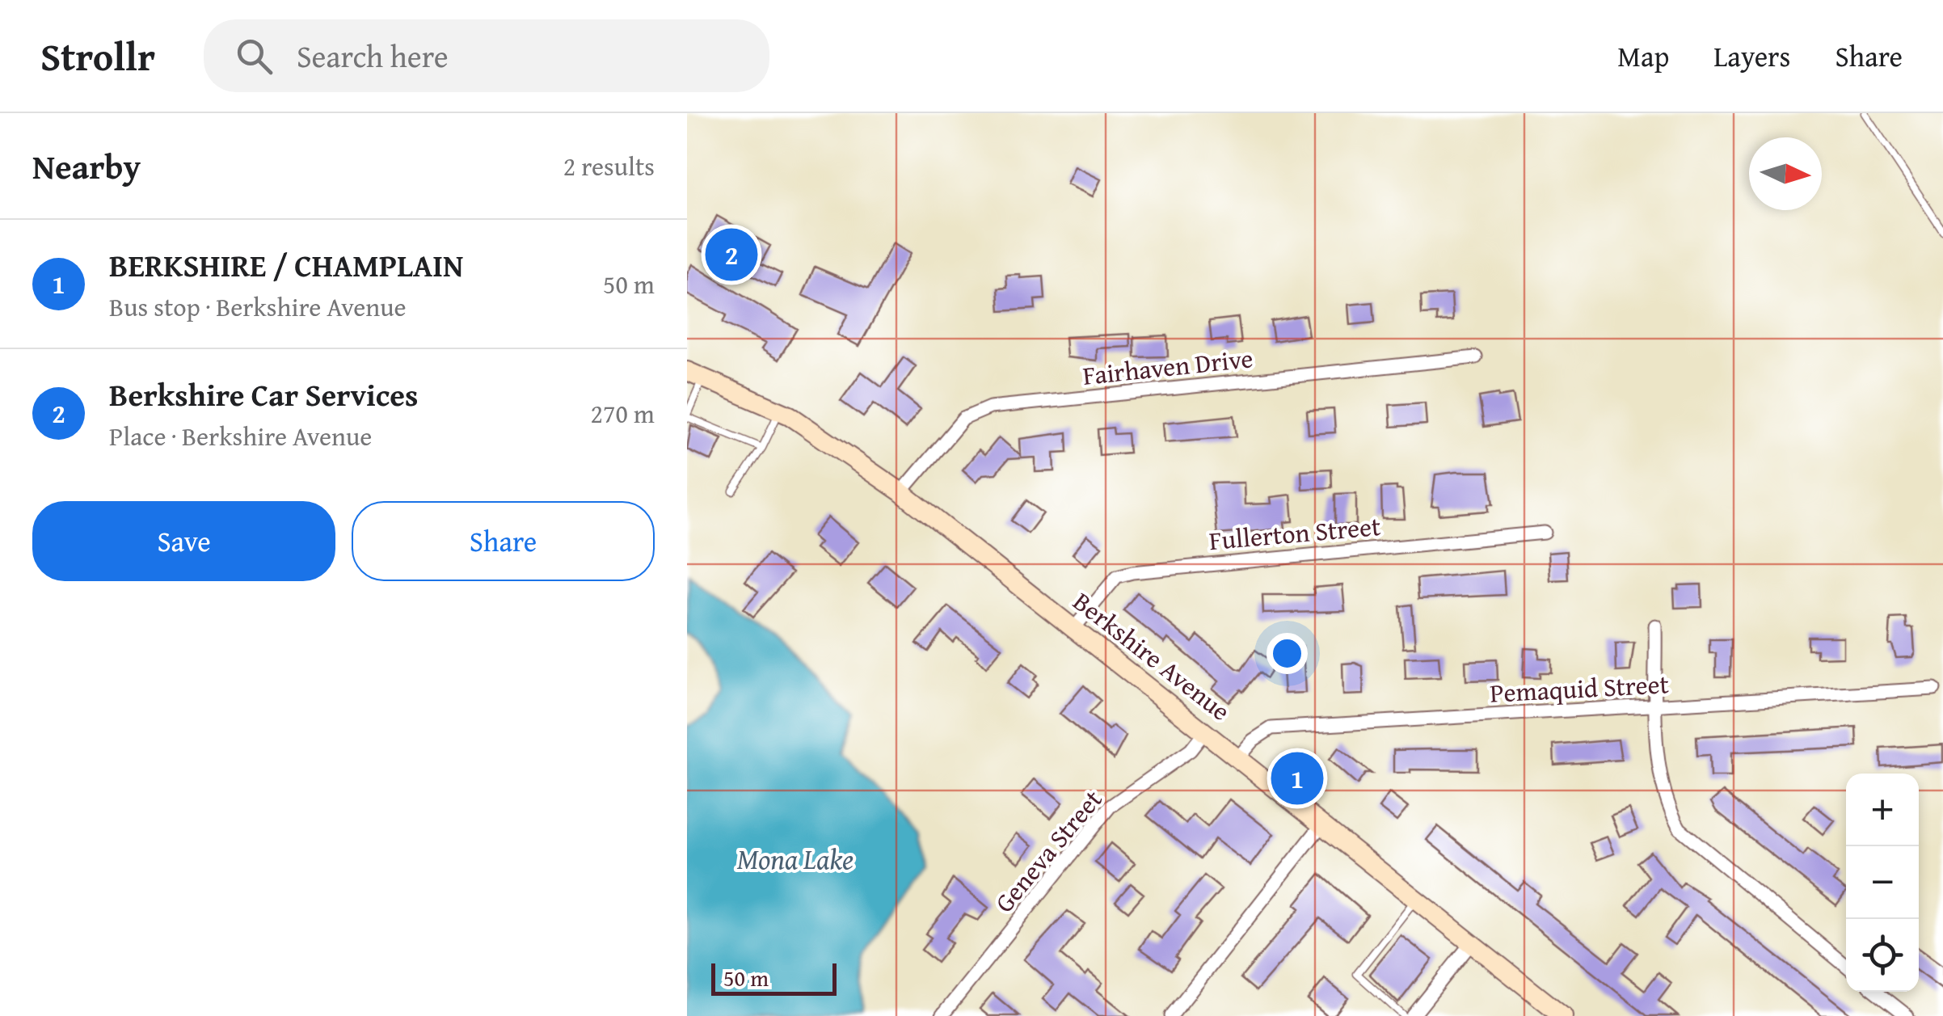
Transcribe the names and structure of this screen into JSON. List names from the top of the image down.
{
  "streets": {
    "main road": ["Berkshire Avenue"],
    "street": [
      "Fairhaven Drive",
      "Fullerton Street",
      "Pemaquid Street",
      "Geneva Street"
    ]
  },
  "crossings": [
    ["Fairhaven Drive", "Berkshire Avenue"],
    ["Fullerton Street", "Berkshire Avenue"],
    ["Berkshire Avenue", "Pemaquid Street"],
    ["Berkshire Avenue", "Geneva Street"]
  ],
  "water": ["Mona Lake"],
  "scale_bar": "50 m",
  "north": "right",
  "page": {
    "header": "Strollr",
    "search": "Search here",
    "nav": ["Map", "Layers", "Share"],
    "heading": ["Nearby", "2 results"],
    "list": [
      {
        "mark": "1",
        "name": "BERKSHIRE / CHAMPLAIN",
        "note": "Bus stop · Berkshire Avenue",
        "value": "50 m"
      },
      {
        "mark": "2",
        "name": "Berkshire Car Services",
        "note": "Place · Berkshire Avenue",
        "value": "270 m"
      }
    ],
    "pins": ["2", "1"],
    "buttons": ["Save", "Share"],
    "map_buttons": ["+", "−"],
    "scale": "50 m"
  }
}
